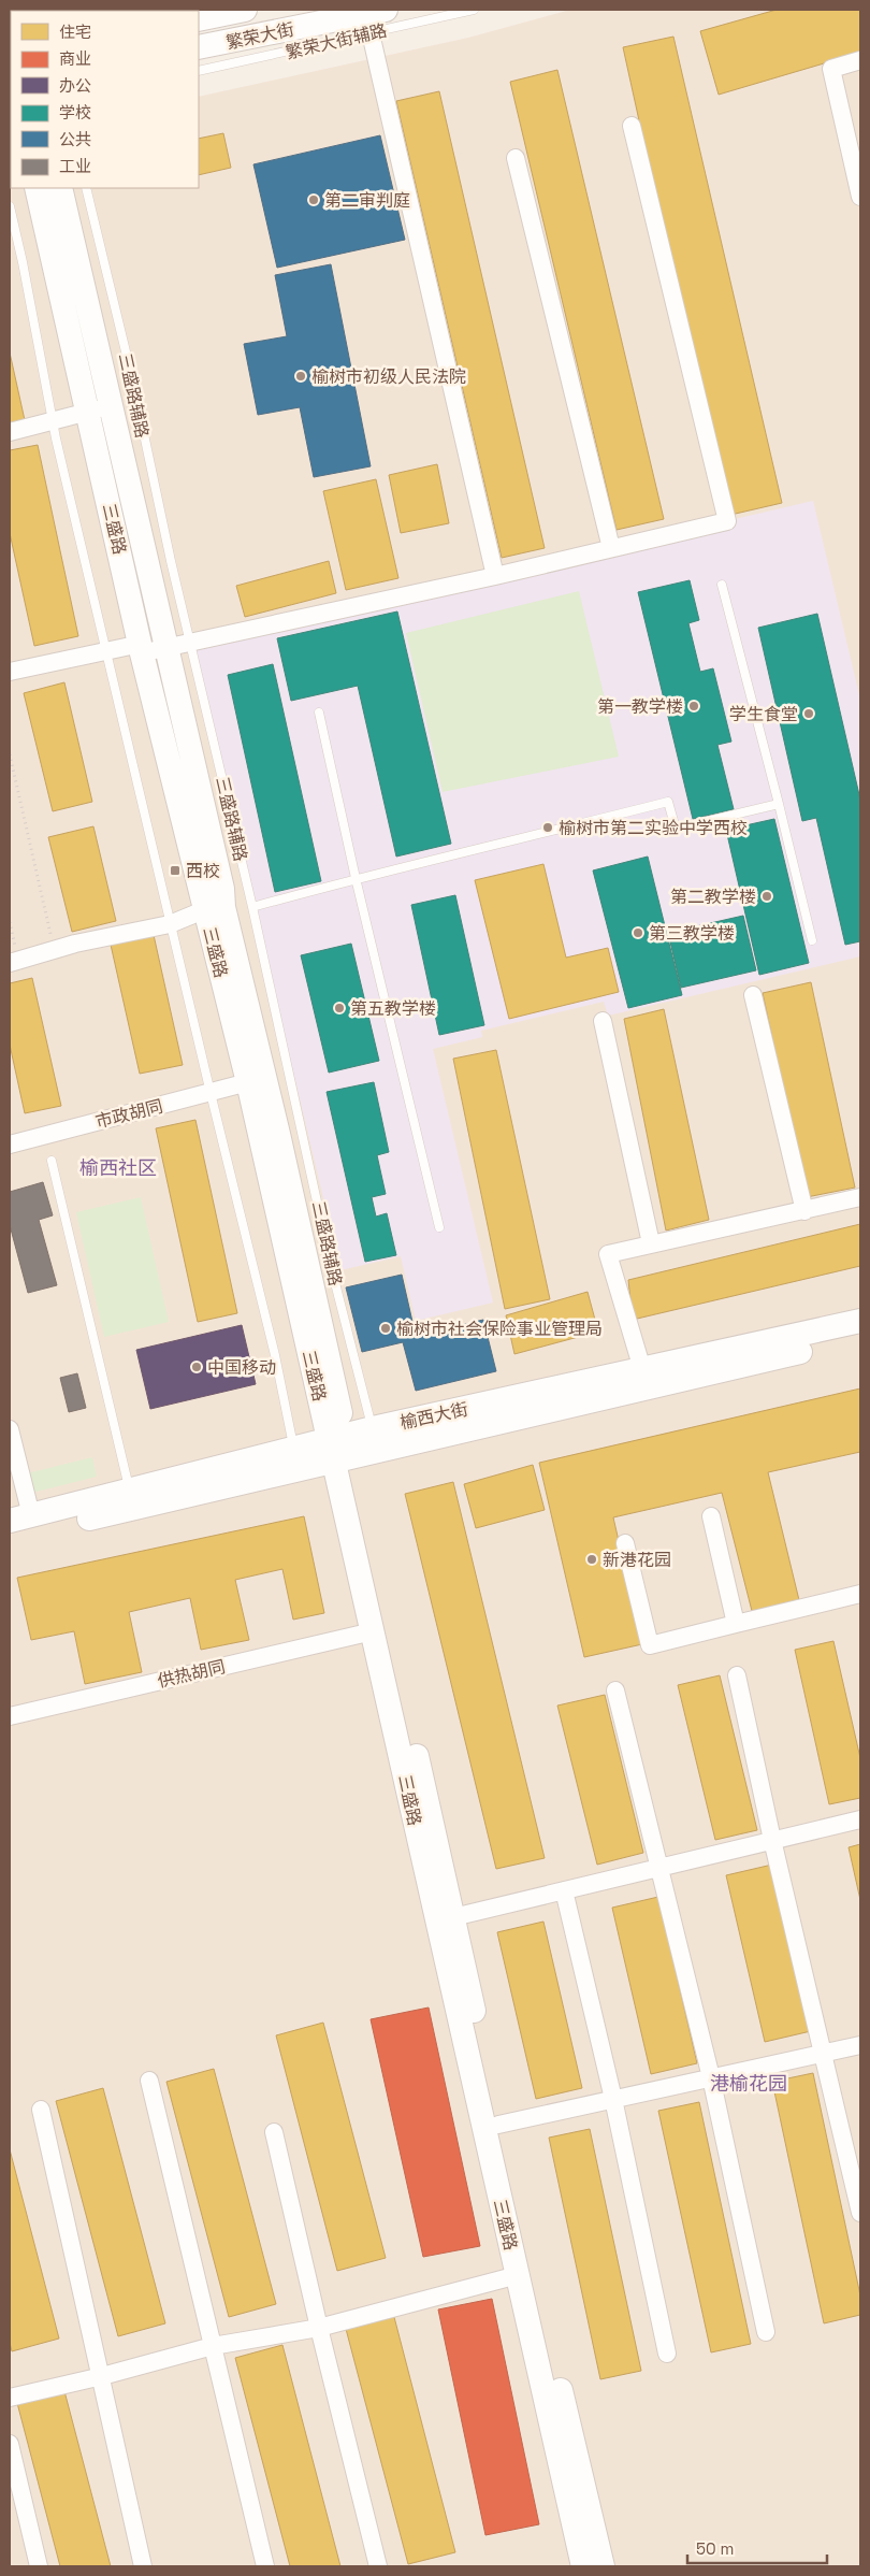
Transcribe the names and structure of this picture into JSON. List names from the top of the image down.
{
  "streets": {
    "main road": ["繁荣大街", "三盛路", "榆西大街"],
    "street": ["市政胡同", "供热胡同"],
    "lane": ["繁荣大街辅路", "三盛路辅路"]
  },
  "crossings": [
    ["三盛路辅路", "三盛路"],
    ["三盛路辅路", "榆西大街"],
    ["三盛路", "市政胡同"],
    ["三盛路", "榆西大街"],
    ["三盛路", "供热胡同"]
  ],
  "districts": ["榆西社区", "港榆花园"],
  "places": {
    "other": [
      "第二审判庭",
      "榆树市初级人民法院",
      "第一教学楼",
      "学生食堂",
      "榆树市第二实验中学西校",
      "第二教学楼",
      "第三教学楼",
      "第五教学楼",
      "榆树市社会保险事业管理局",
      "中国移动",
      "新港花园"
    ],
    "transit": ["西校"]
  },
  "legend": [
    "住宅",
    "商业",
    "办公",
    "学校",
    "公共",
    "工业"
  ],
  "scale_bar": "50 m"
}
